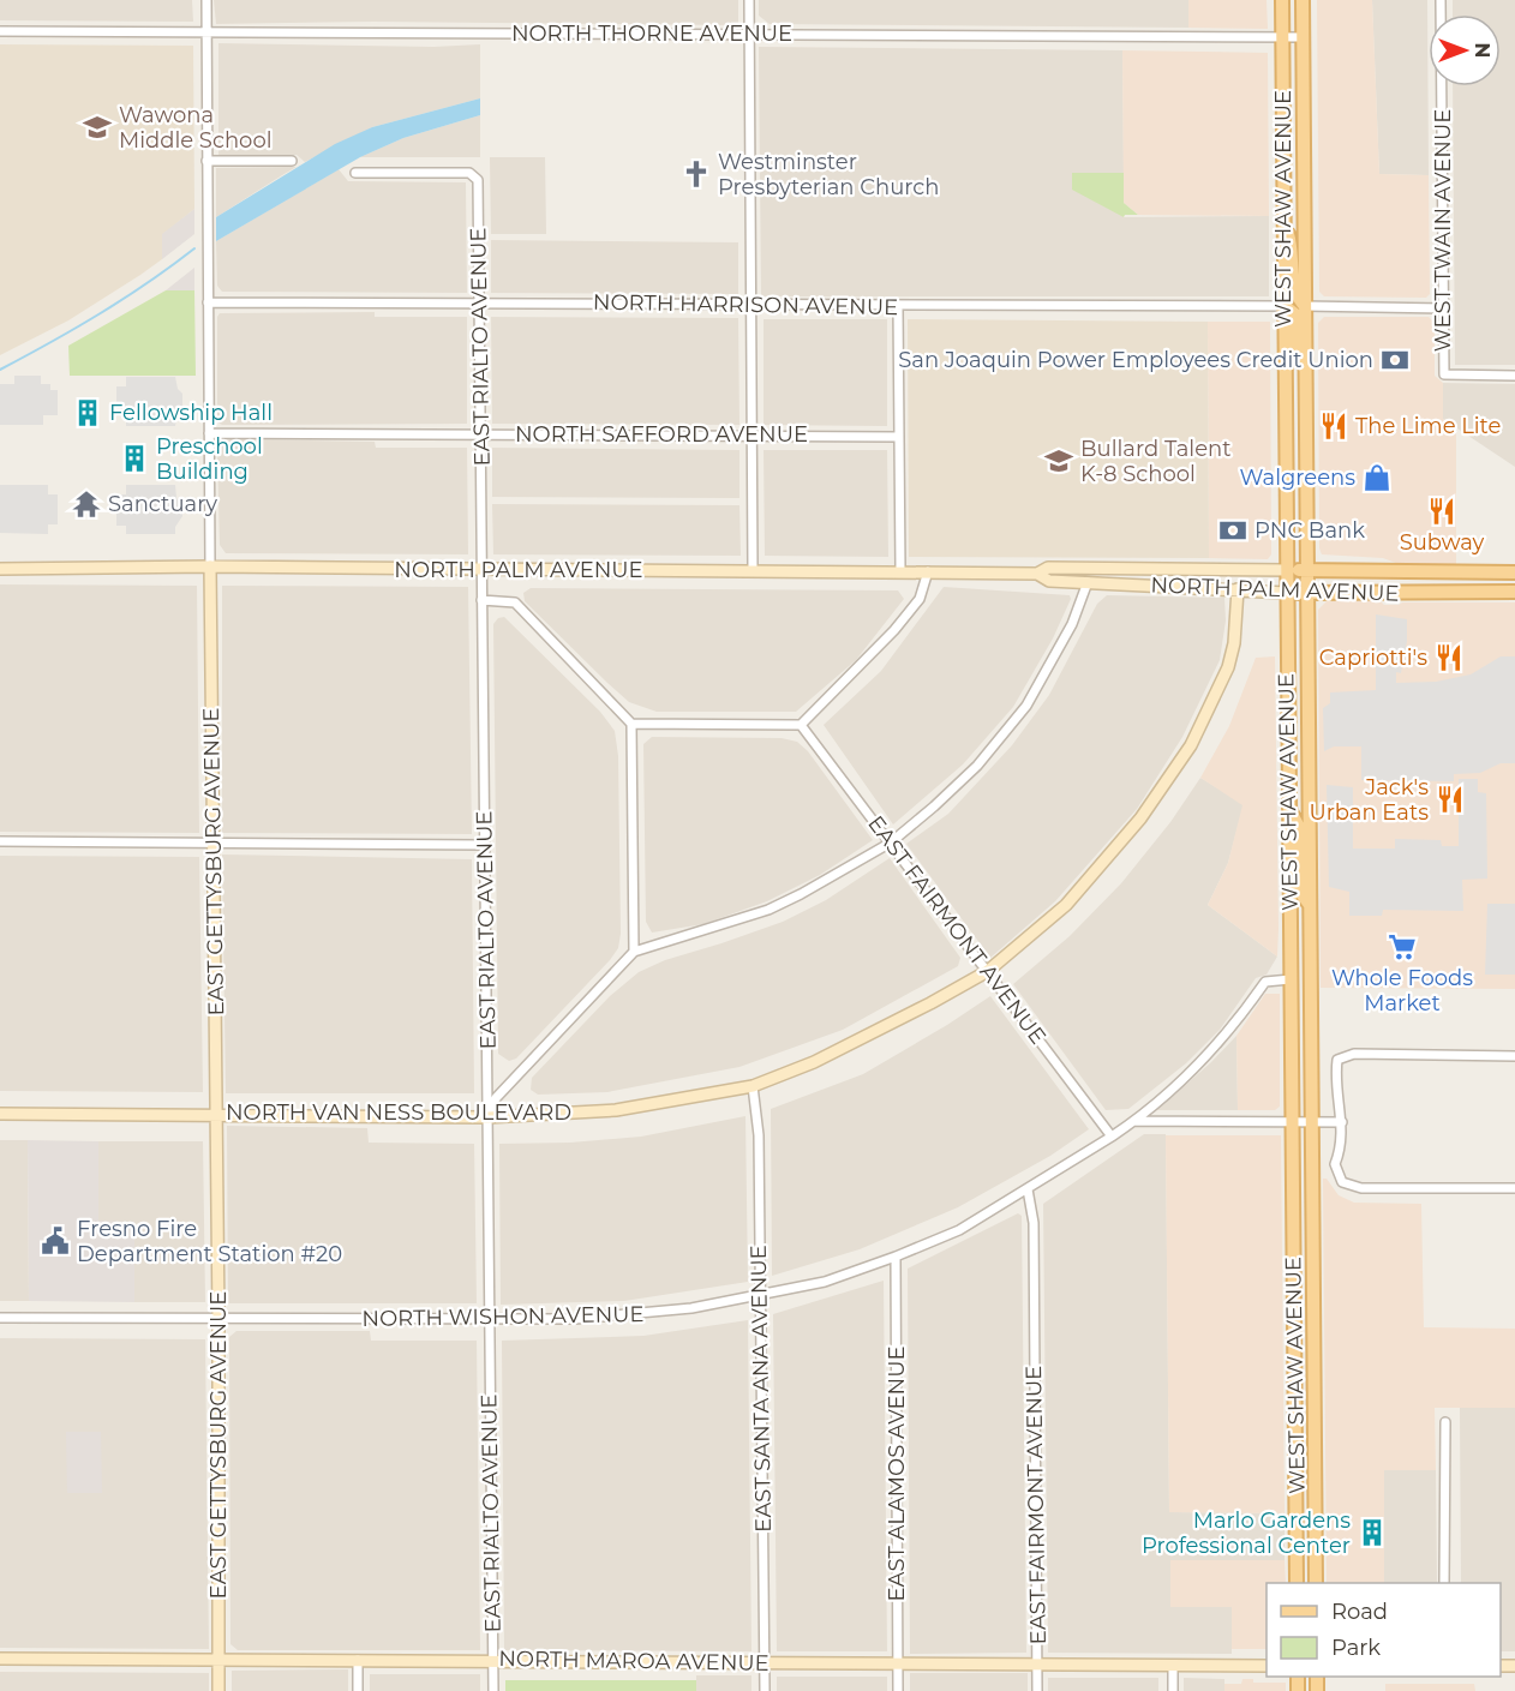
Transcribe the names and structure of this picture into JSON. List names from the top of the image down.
{
  "streets": {
    "main road": [
      "WEST SHAW AVENUE",
      "NORTH PALM AVENUE",
      "EAST GETTYSBURG AVENUE",
      "NORTH VAN NESS BOULEVARD",
      "NORTH MAROA AVENUE"
    ],
    "street": [
      "NORTH THORNE AVENUE",
      "WEST TWAIN AVENUE",
      "NORTH HARRISON AVENUE",
      "EAST RIALTO AVENUE",
      "NORTH SAFFORD AVENUE",
      "EAST FAIRMONT AVENUE",
      "NORTH WISHON AVENUE",
      "EAST SANTA ANA AVENUE",
      "EAST ALAMOS AVENUE"
    ]
  },
  "crossings": [
    ["NORTH THORNE AVENUE", "WEST SHAW AVENUE"],
    ["NORTH THORNE AVENUE", "EAST GETTYSBURG AVENUE"],
    ["WEST SHAW AVENUE", "NORTH HARRISON AVENUE"],
    ["WEST SHAW AVENUE", "NORTH PALM AVENUE"],
    ["WEST SHAW AVENUE", "NORTH WISHON AVENUE"],
    ["NORTH HARRISON AVENUE", "EAST RIALTO AVENUE"],
    ["NORTH HARRISON AVENUE", "EAST GETTYSBURG AVENUE"],
    ["EAST RIALTO AVENUE", "NORTH SAFFORD AVENUE"],
    ["EAST RIALTO AVENUE", "NORTH PALM AVENUE"],
    ["EAST RIALTO AVENUE", "NORTH VAN NESS BOULEVARD"],
    ["EAST RIALTO AVENUE", "NORTH WISHON AVENUE"],
    ["EAST RIALTO AVENUE", "NORTH MAROA AVENUE"],
    ["NORTH SAFFORD AVENUE", "EAST GETTYSBURG AVENUE"],
    ["NORTH PALM AVENUE", "EAST GETTYSBURG AVENUE"],
    ["NORTH PALM AVENUE", "NORTH VAN NESS BOULEVARD"],
    ["EAST GETTYSBURG AVENUE", "NORTH VAN NESS BOULEVARD"],
    ["EAST GETTYSBURG AVENUE", "NORTH WISHON AVENUE"],
    ["EAST GETTYSBURG AVENUE", "NORTH MAROA AVENUE"],
    ["EAST FAIRMONT AVENUE", "NORTH VAN NESS BOULEVARD"],
    ["EAST FAIRMONT AVENUE", "NORTH WISHON AVENUE"],
    ["EAST FAIRMONT AVENUE", "NORTH MAROA AVENUE"],
    ["NORTH VAN NESS BOULEVARD", "EAST SANTA ANA AVENUE"],
    ["NORTH WISHON AVENUE", "EAST SANTA ANA AVENUE"],
    ["NORTH WISHON AVENUE", "EAST ALAMOS AVENUE"],
    ["EAST SANTA ANA AVENUE", "NORTH MAROA AVENUE"],
    ["EAST ALAMOS AVENUE", "NORTH MAROA AVENUE"]
  ],
  "places": {
    "school or university": ["Wawona Middle School", "Bullard Talent K-8 School"],
    "church": ["Westminster Presbyterian Church"],
    "bank": ["San Joaquin Power Employees Credit Union", "PNC Bank"],
    "building": ["Fellowship Hall", "Preschool Building", "Marlo Gardens Professional Center"],
    "restaurant": [
      "The Lime Lite",
      "Subway",
      "Capriotti's",
      "Jack's Urban Eats"
    ],
    "shop": ["Walgreens"],
    "temple": ["Sanctuary"],
    "supermarket": ["Whole Foods Market"],
    "public building": ["Fresno Fire Department Station #20"]
  },
  "legend": ["Road", "Park"],
  "north": "right"
}
